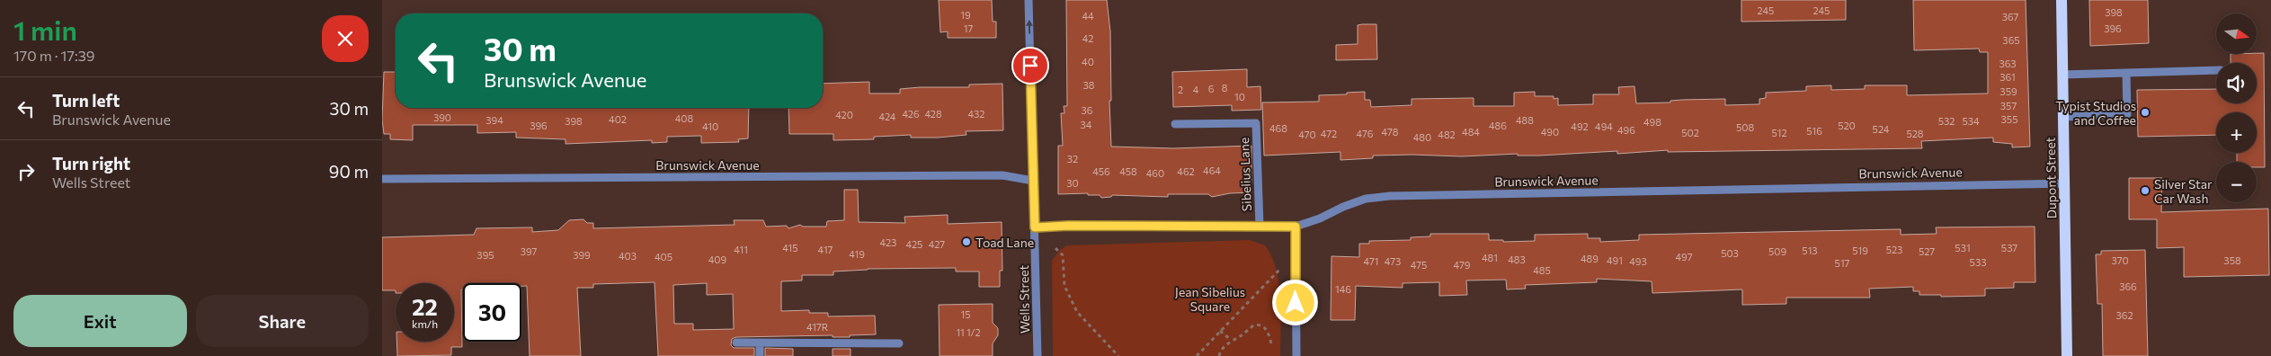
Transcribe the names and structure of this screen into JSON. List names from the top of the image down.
{
  "streets": {
    "main road": ["Dupont Street"],
    "street": ["Brunswick Avenue", "Sibelius Lane", "Wells Street"]
  },
  "crossings": [
    ["Brunswick Avenue", "Sibelius Lane"],
    ["Brunswick Avenue", "Dupont Street"],
    ["Brunswick Avenue", "Wells Street"]
  ],
  "one_way": ["Wells Street"],
  "parks": ["Jean Sibelius Square"],
  "places": ["Typist Studios and Coffee", "Silver Star Car Wash", "Toad Lane"],
  "house_numbers": [
    "245",
    "245",
    "398",
    "19",
    "44",
    "367",
    "17",
    "396",
    "42",
    "365",
    "40",
    "363",
    "361",
    "38",
    "8",
    "6",
    "2",
    "4",
    "359",
    "10",
    "357",
    "36",
    "426",
    "428",
    "432",
    "420",
    "424",
    "390",
    "408",
    "402",
    "355",
    "394",
    "488",
    "398",
    "532",
    "534",
    "498",
    "34",
    "396",
    "486",
    "520",
    "410",
    "492",
    "494",
    "508",
    "468",
    "524",
    "496",
    "516",
    "478",
    "484",
    "490",
    "502",
    "512",
    "472",
    "476",
    "528",
    "470",
    "482",
    "480",
    "32",
    "464",
    "456",
    "458",
    "462",
    "460",
    "30",
    "423",
    "425",
    "427",
    "415",
    "531",
    "537",
    "411",
    "417",
    "523",
    "513",
    "519",
    "397",
    "509",
    "527",
    "503",
    "419",
    "395",
    "399",
    "403",
    "405",
    "497",
    "481",
    "489",
    "409",
    "483",
    "491",
    "370",
    "358",
    "471",
    "473",
    "493",
    "533",
    "517",
    "475",
    "479",
    "485",
    "366",
    "146",
    "15",
    "362",
    "417R",
    "11 1/2"
  ],
  "north": "right",
  "page": {
    "heading": ["1 min", "170 m · 17:39"],
    "map_buttons": ["+", "−"],
    "turn": ["30 m", "Brunswick Avenue"],
    "list": [
      {
        "name": "Turn left",
        "note": "Brunswick Avenue",
        "value": "30 m"
      },
      {
        "name": "Turn right",
        "note": "Wells Street",
        "value": "90 m"
      }
    ],
    "speed": "22 km/h",
    "limit": "30",
    "buttons": ["Exit", "Share"]
  }
}
